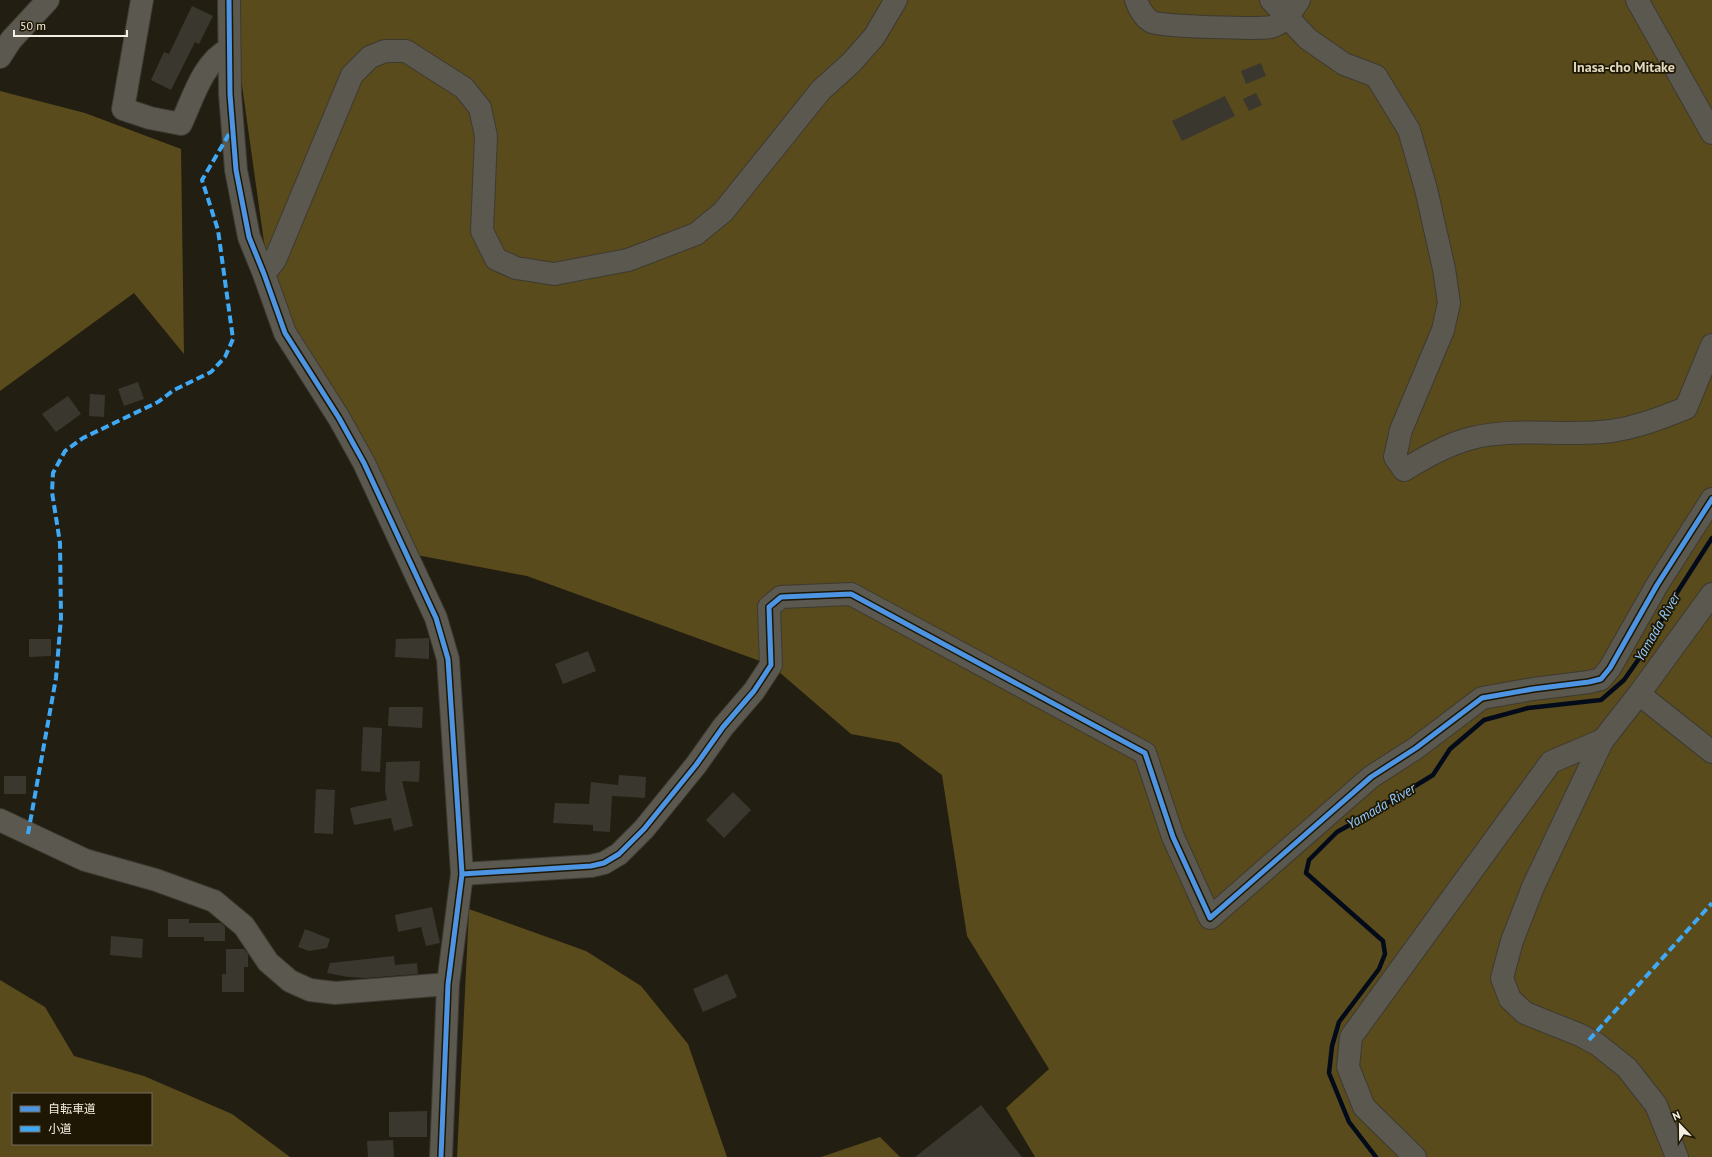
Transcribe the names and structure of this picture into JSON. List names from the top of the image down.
{
  "districts": ["Inasa-cho Mitake"],
  "water": ["Yamada River"],
  "legend": ["自転車道", "小道"],
  "scale_bar": "50 m",
  "north": "top"
}
